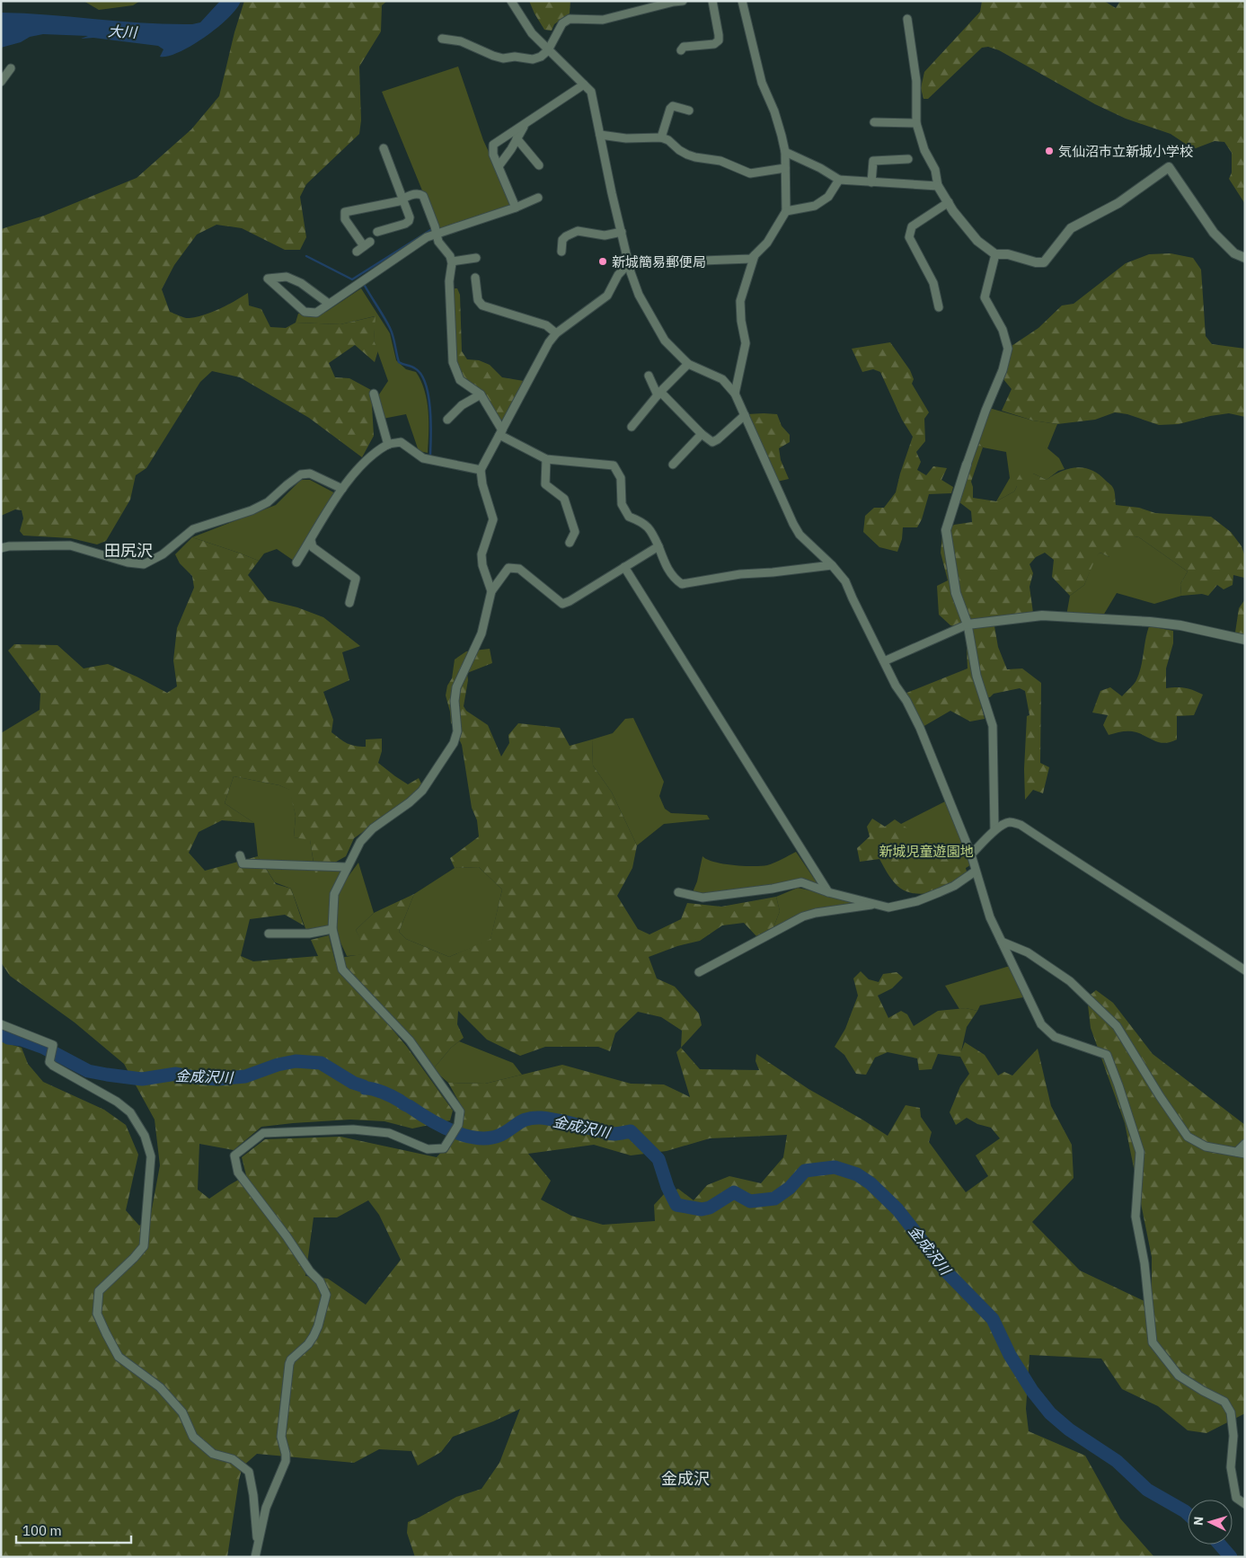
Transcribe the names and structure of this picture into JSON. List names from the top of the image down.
{
  "districts": ["田尻沢", "金成沢"],
  "water": ["大川", "金成沢川"],
  "parks": ["新城児童遊園地"],
  "places": ["気仙沼市立新城小学校", "新城簡易郵便局"],
  "scale_bar": "100 m",
  "north": "left"
}
